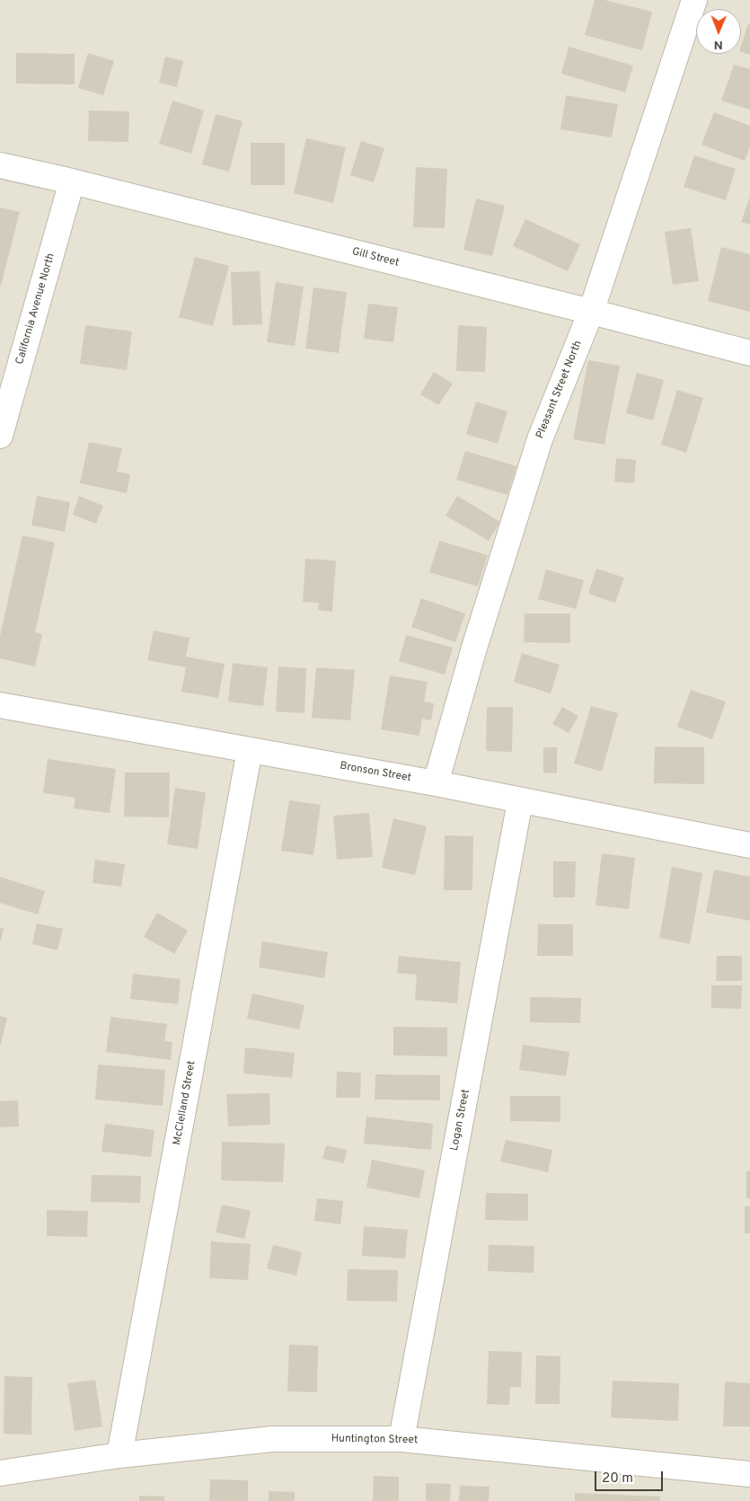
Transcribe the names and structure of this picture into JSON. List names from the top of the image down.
{
  "streets": {
    "street": [
      "Gill Street",
      "California Avenue North",
      "Pleasant Street North",
      "Bronson Street",
      "McClelland Street",
      "Logan Street",
      "Huntington Street"
    ]
  },
  "crossings": [
    ["Gill Street", "California Avenue North"],
    ["Gill Street", "Pleasant Street North"],
    ["Pleasant Street North", "Bronson Street"],
    ["Bronson Street", "McClelland Street"],
    ["Bronson Street", "Logan Street"],
    ["McClelland Street", "Huntington Street"],
    ["Logan Street", "Huntington Street"]
  ],
  "scale_bar": "20 m",
  "north": "bottom"
}
